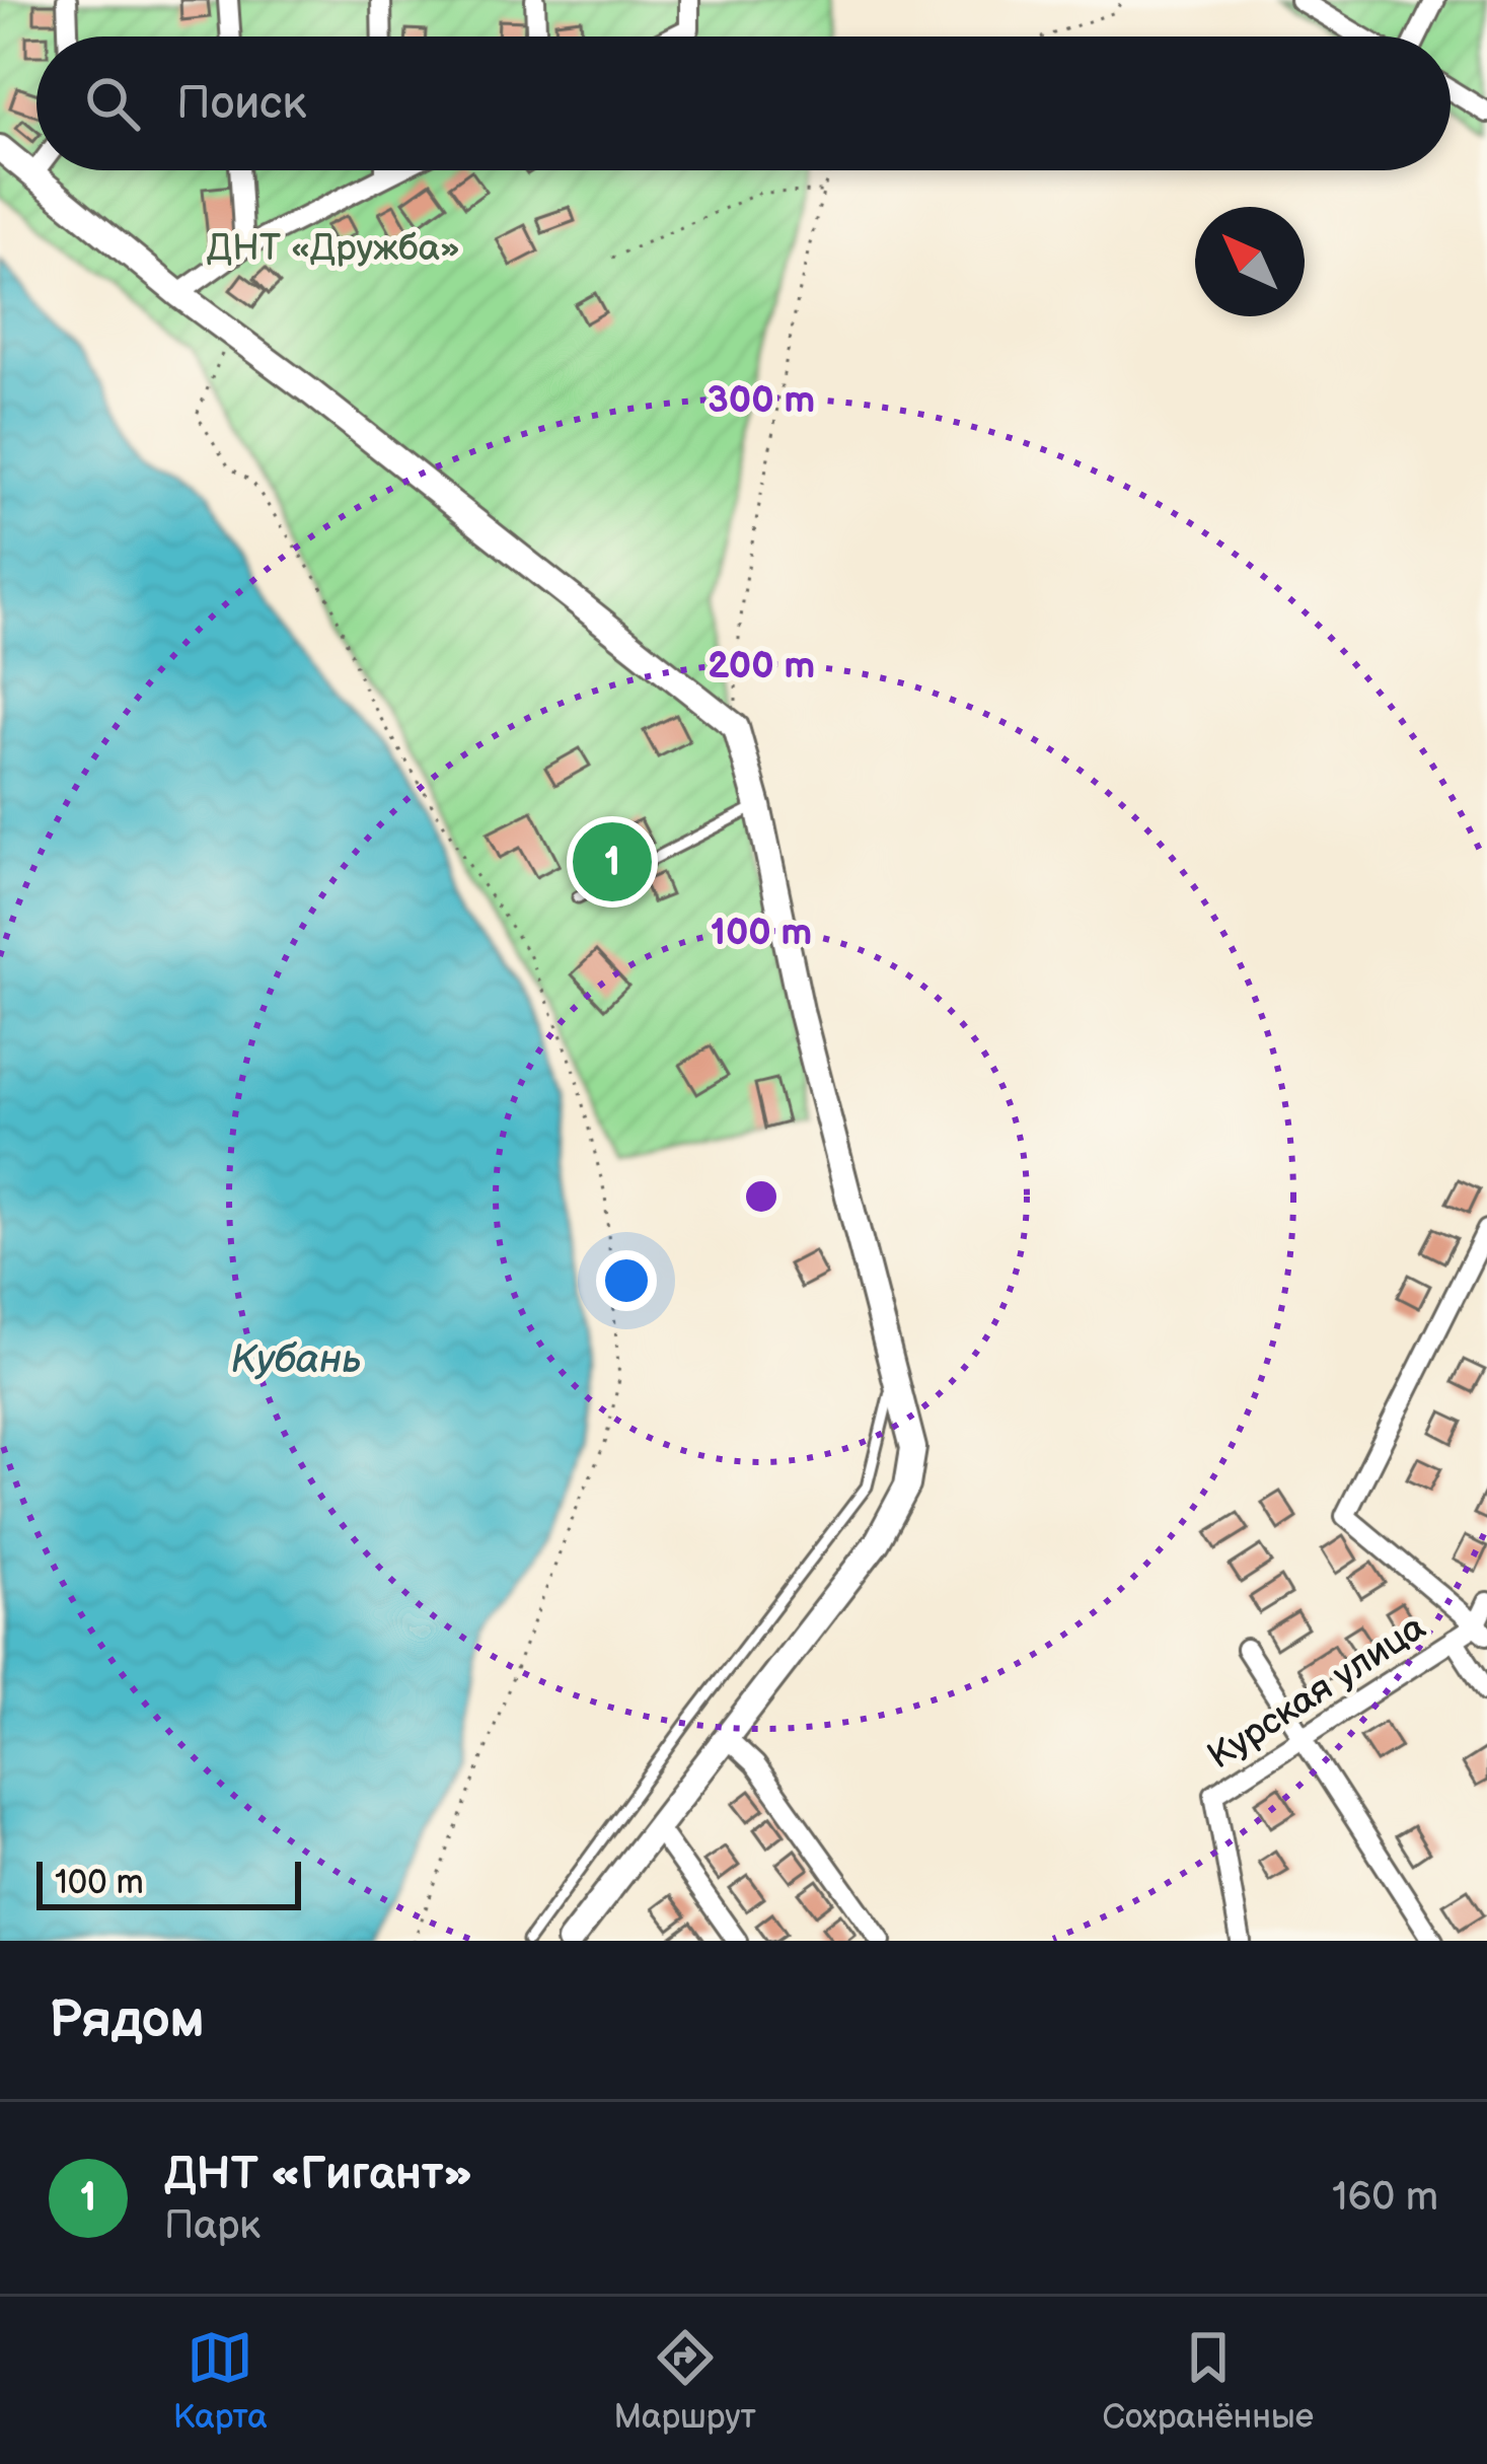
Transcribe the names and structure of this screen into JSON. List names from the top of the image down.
{
  "streets": {
    "street": ["Курская улица"]
  },
  "water": ["Кубань"],
  "parks": ["ДНТ «Дружба»"],
  "scale_bar": "100 m",
  "north": "top left",
  "page": {
    "search": "Поиск",
    "pins": "1",
    "scale": "100 m",
    "heading": "Рядом",
    "list": [
      {
        "mark": "1",
        "name": "ДНТ «Гигант»",
        "note": "Парк",
        "value": "160 m"
      }
    ],
    "nav": ["Карта", "Маршрут", "Сохранённые"]
  },
  "rings": ["300 m", "200 m", "100 m"]
}
